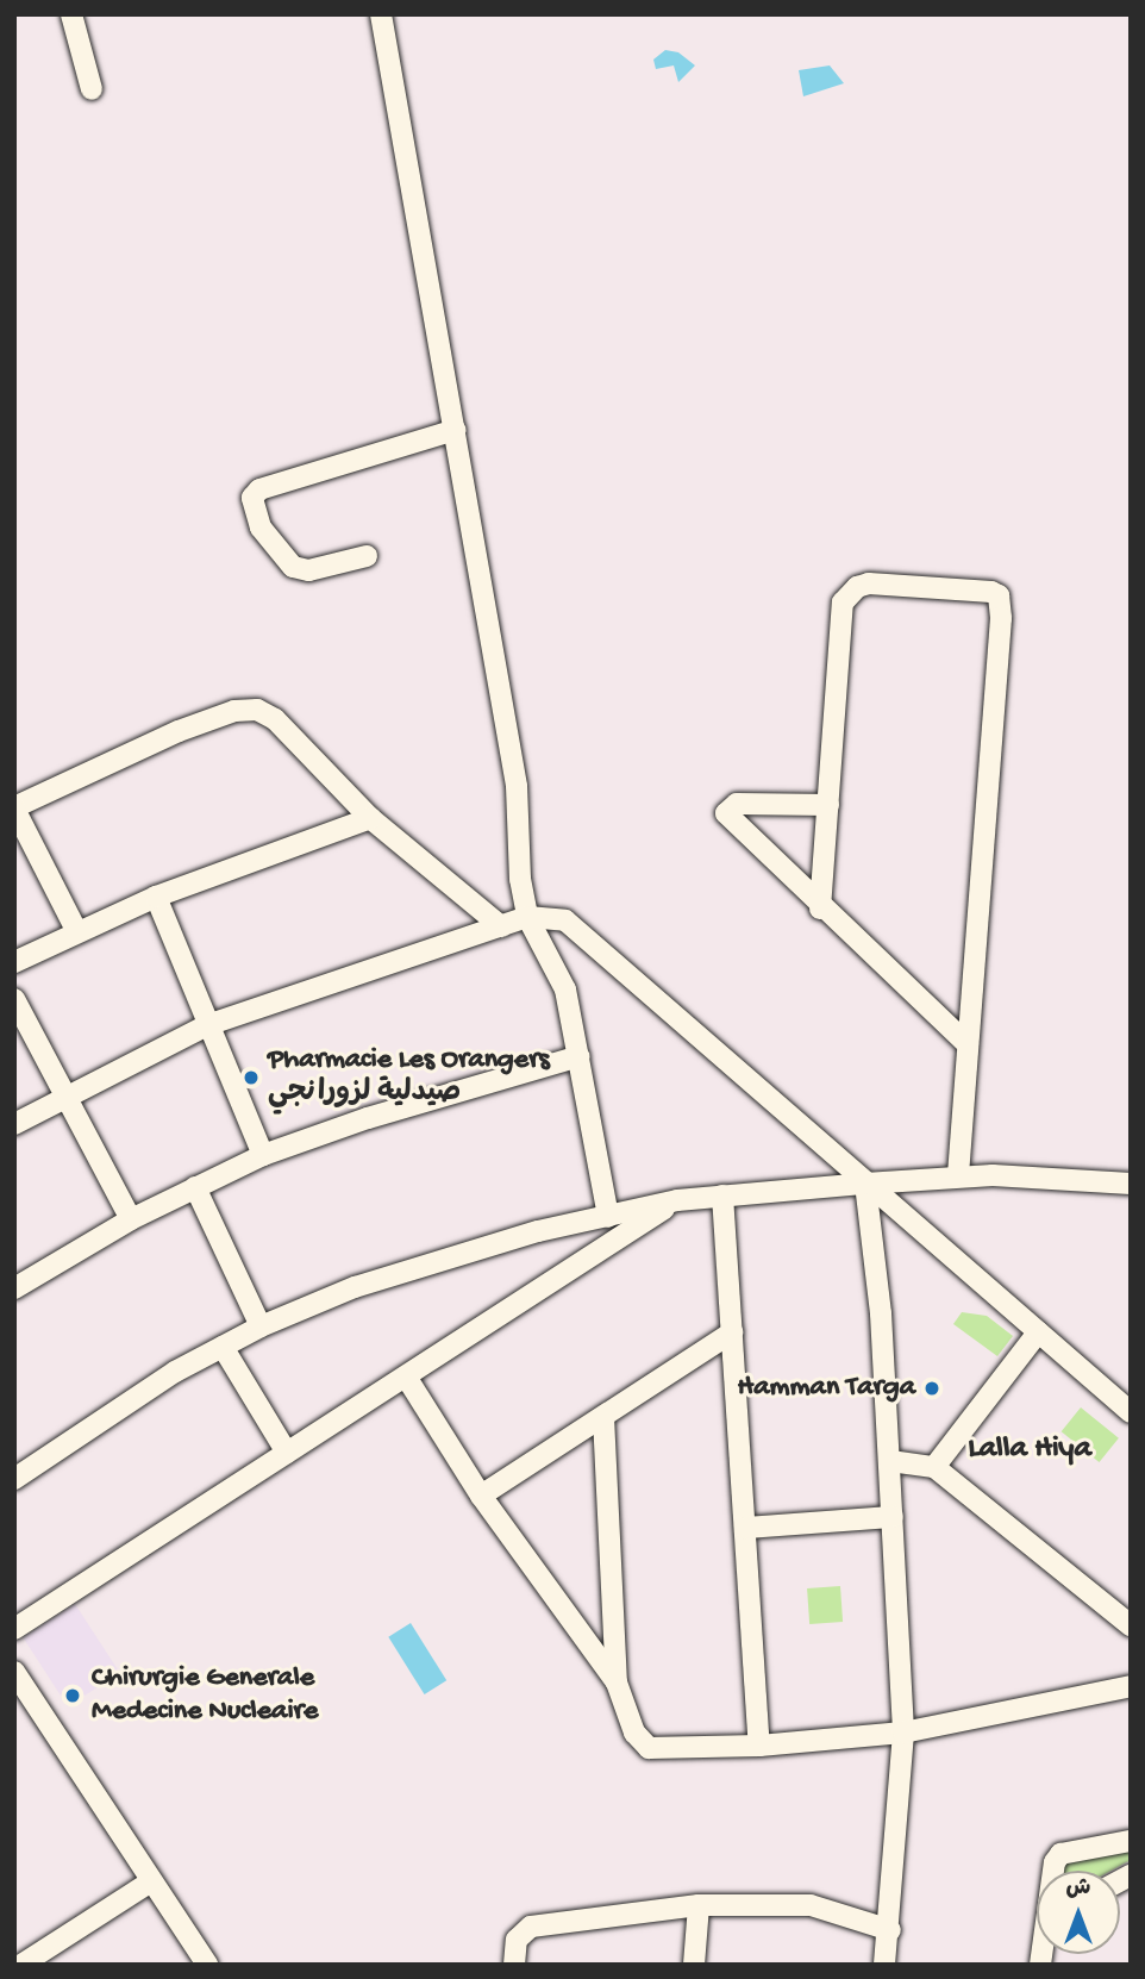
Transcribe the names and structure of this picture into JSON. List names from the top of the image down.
{
  "districts": ["Lalla Hiya"],
  "places": ["Pharmacie Les Orangers صيدلية لزورانجي", "Hamman Targa", "Chirurgie Generale Medecine Nucleaire"],
  "north": "top"
}
